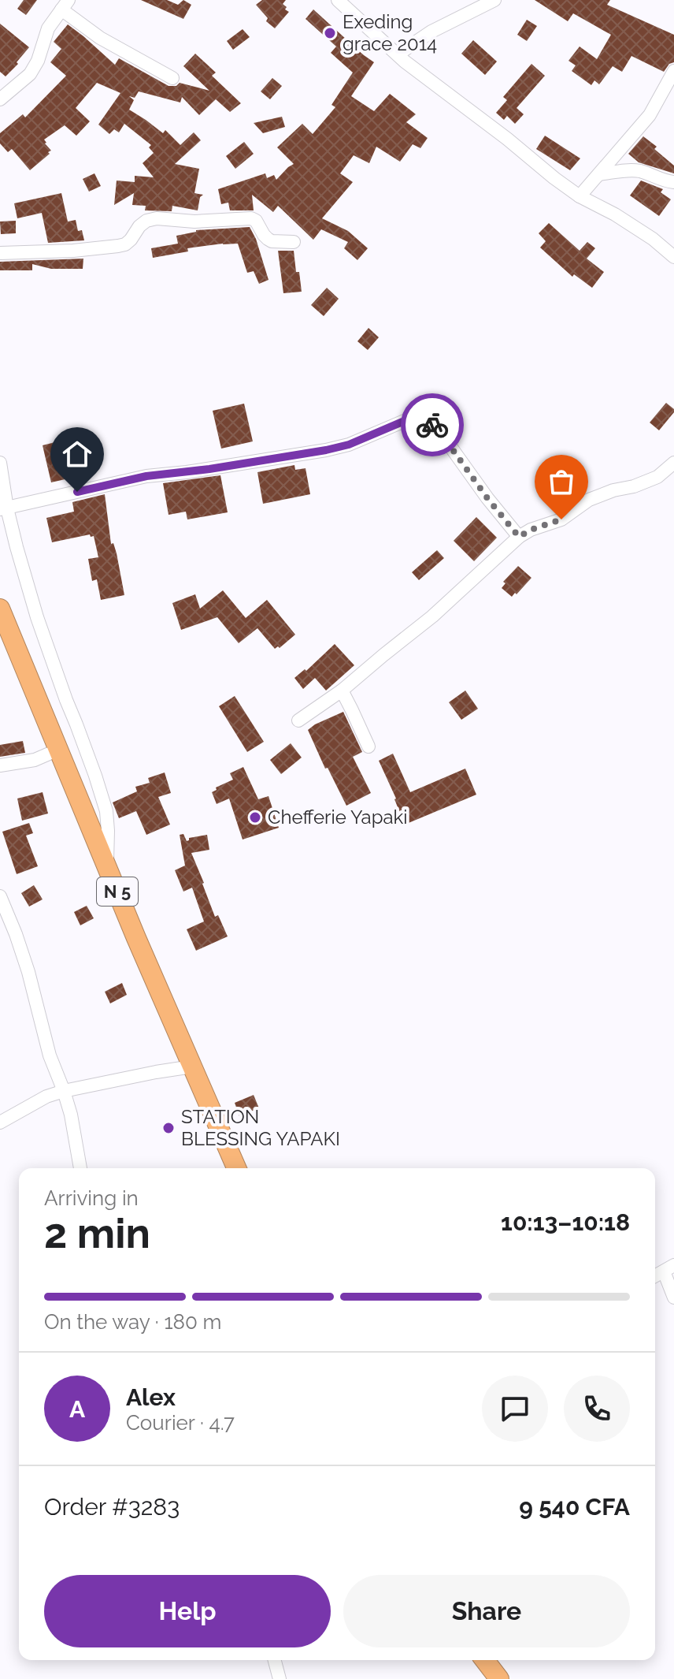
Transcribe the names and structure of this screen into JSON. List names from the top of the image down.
{
  "streets": {
    "highway": ["N 5"]
  },
  "places": ["Exeding grace 2014", "Chefferie Yapaki", "STATION BLESSING YAPAKI"],
  "page": {
    "heading": ["2 min", "Arriving in", "10:13–10:18"],
    "panel": [
      "Alex",
      "Courier · 4.7",
      "Order #3283",
      "9 540 CFA"
    ],
    "bar": "On the way · 180 m",
    "round": "A",
    "buttons": ["Help", "Share"]
  }
}
